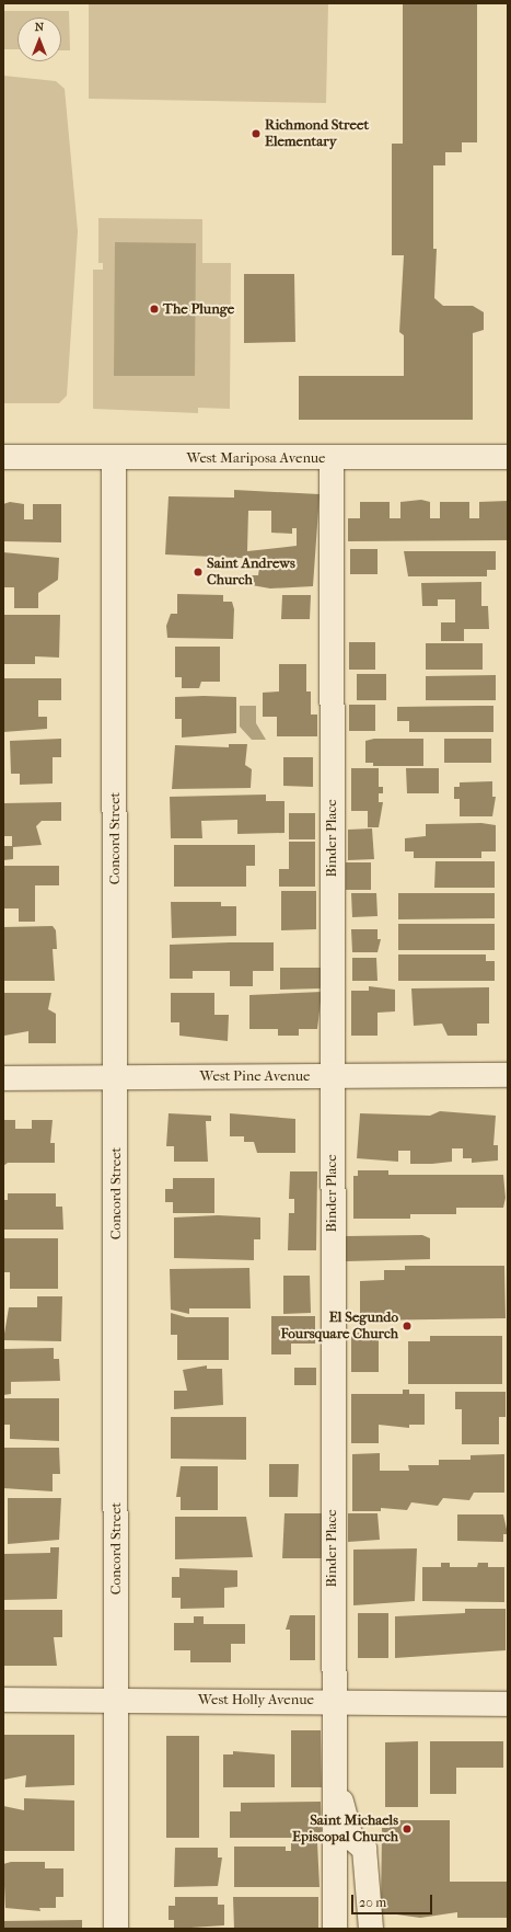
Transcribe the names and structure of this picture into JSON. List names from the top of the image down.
{
  "streets": {
    "street": [
      "West Mariposa Avenue",
      "Concord Street",
      "Binder Place",
      "West Pine Avenue",
      "West Holly Avenue"
    ]
  },
  "crossings": [
    ["West Mariposa Avenue", "Concord Street"],
    ["West Mariposa Avenue", "Binder Place"],
    ["Concord Street", "West Pine Avenue"],
    ["Concord Street", "West Holly Avenue"],
    ["Binder Place", "West Pine Avenue"],
    ["Binder Place", "West Holly Avenue"]
  ],
  "places": [
    "Richmond Street Elementary",
    "The Plunge",
    "Saint Andrews Church",
    "El Segundo Foursquare Church",
    "Saint Michaels Episcopal Church"
  ],
  "scale_bar": "20 m",
  "north": "top"
}
